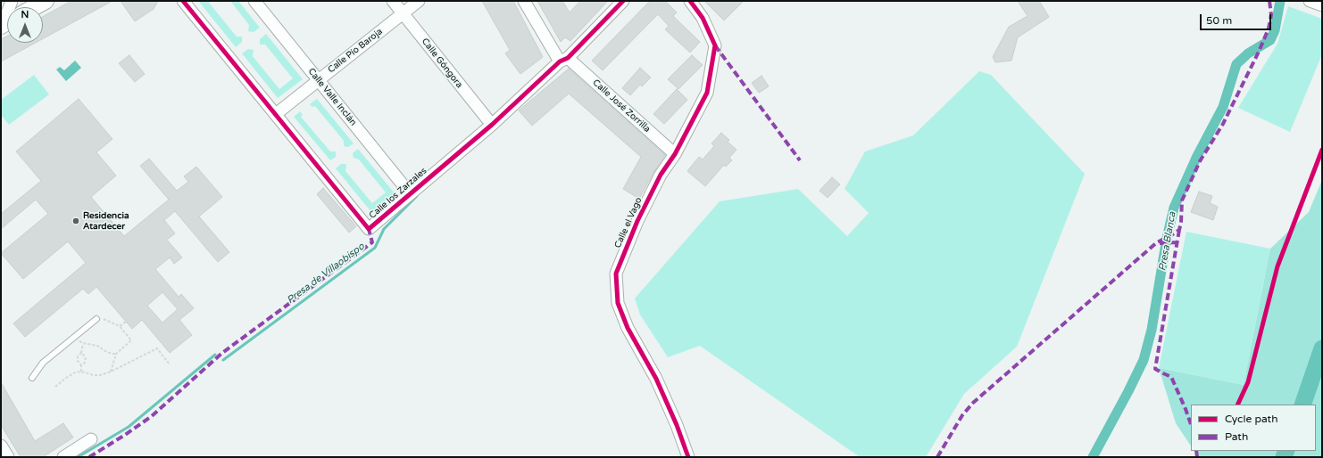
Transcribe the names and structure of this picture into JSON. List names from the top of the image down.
{
  "streets": {
    "street": [
      "Calle Pío Baroja",
      "Calle Góngora",
      "Calle Valle Inclán",
      "Calle José Zorrilla",
      "Calle los Zarzales",
      "Calle el Vago"
    ]
  },
  "crossings": [
    ["Calle Pío Baroja", "Calle Góngora"],
    ["Calle Pío Baroja", "Calle Valle Inclán"],
    ["Calle Pío Baroja", "Calle los Zarzales"],
    ["Calle Góngora", "Calle los Zarzales"],
    ["Calle Valle Inclán", "Calle los Zarzales"],
    ["Calle José Zorrilla", "Calle los Zarzales"],
    ["Calle José Zorrilla", "Calle el Vago"]
  ],
  "water": ["Presa Blanca", "Presa de Villaobispo"],
  "places": ["Residencia Atardecer"],
  "legend": ["Cycle path", "Path"],
  "scale_bar": "50 m",
  "north": "top"
}
